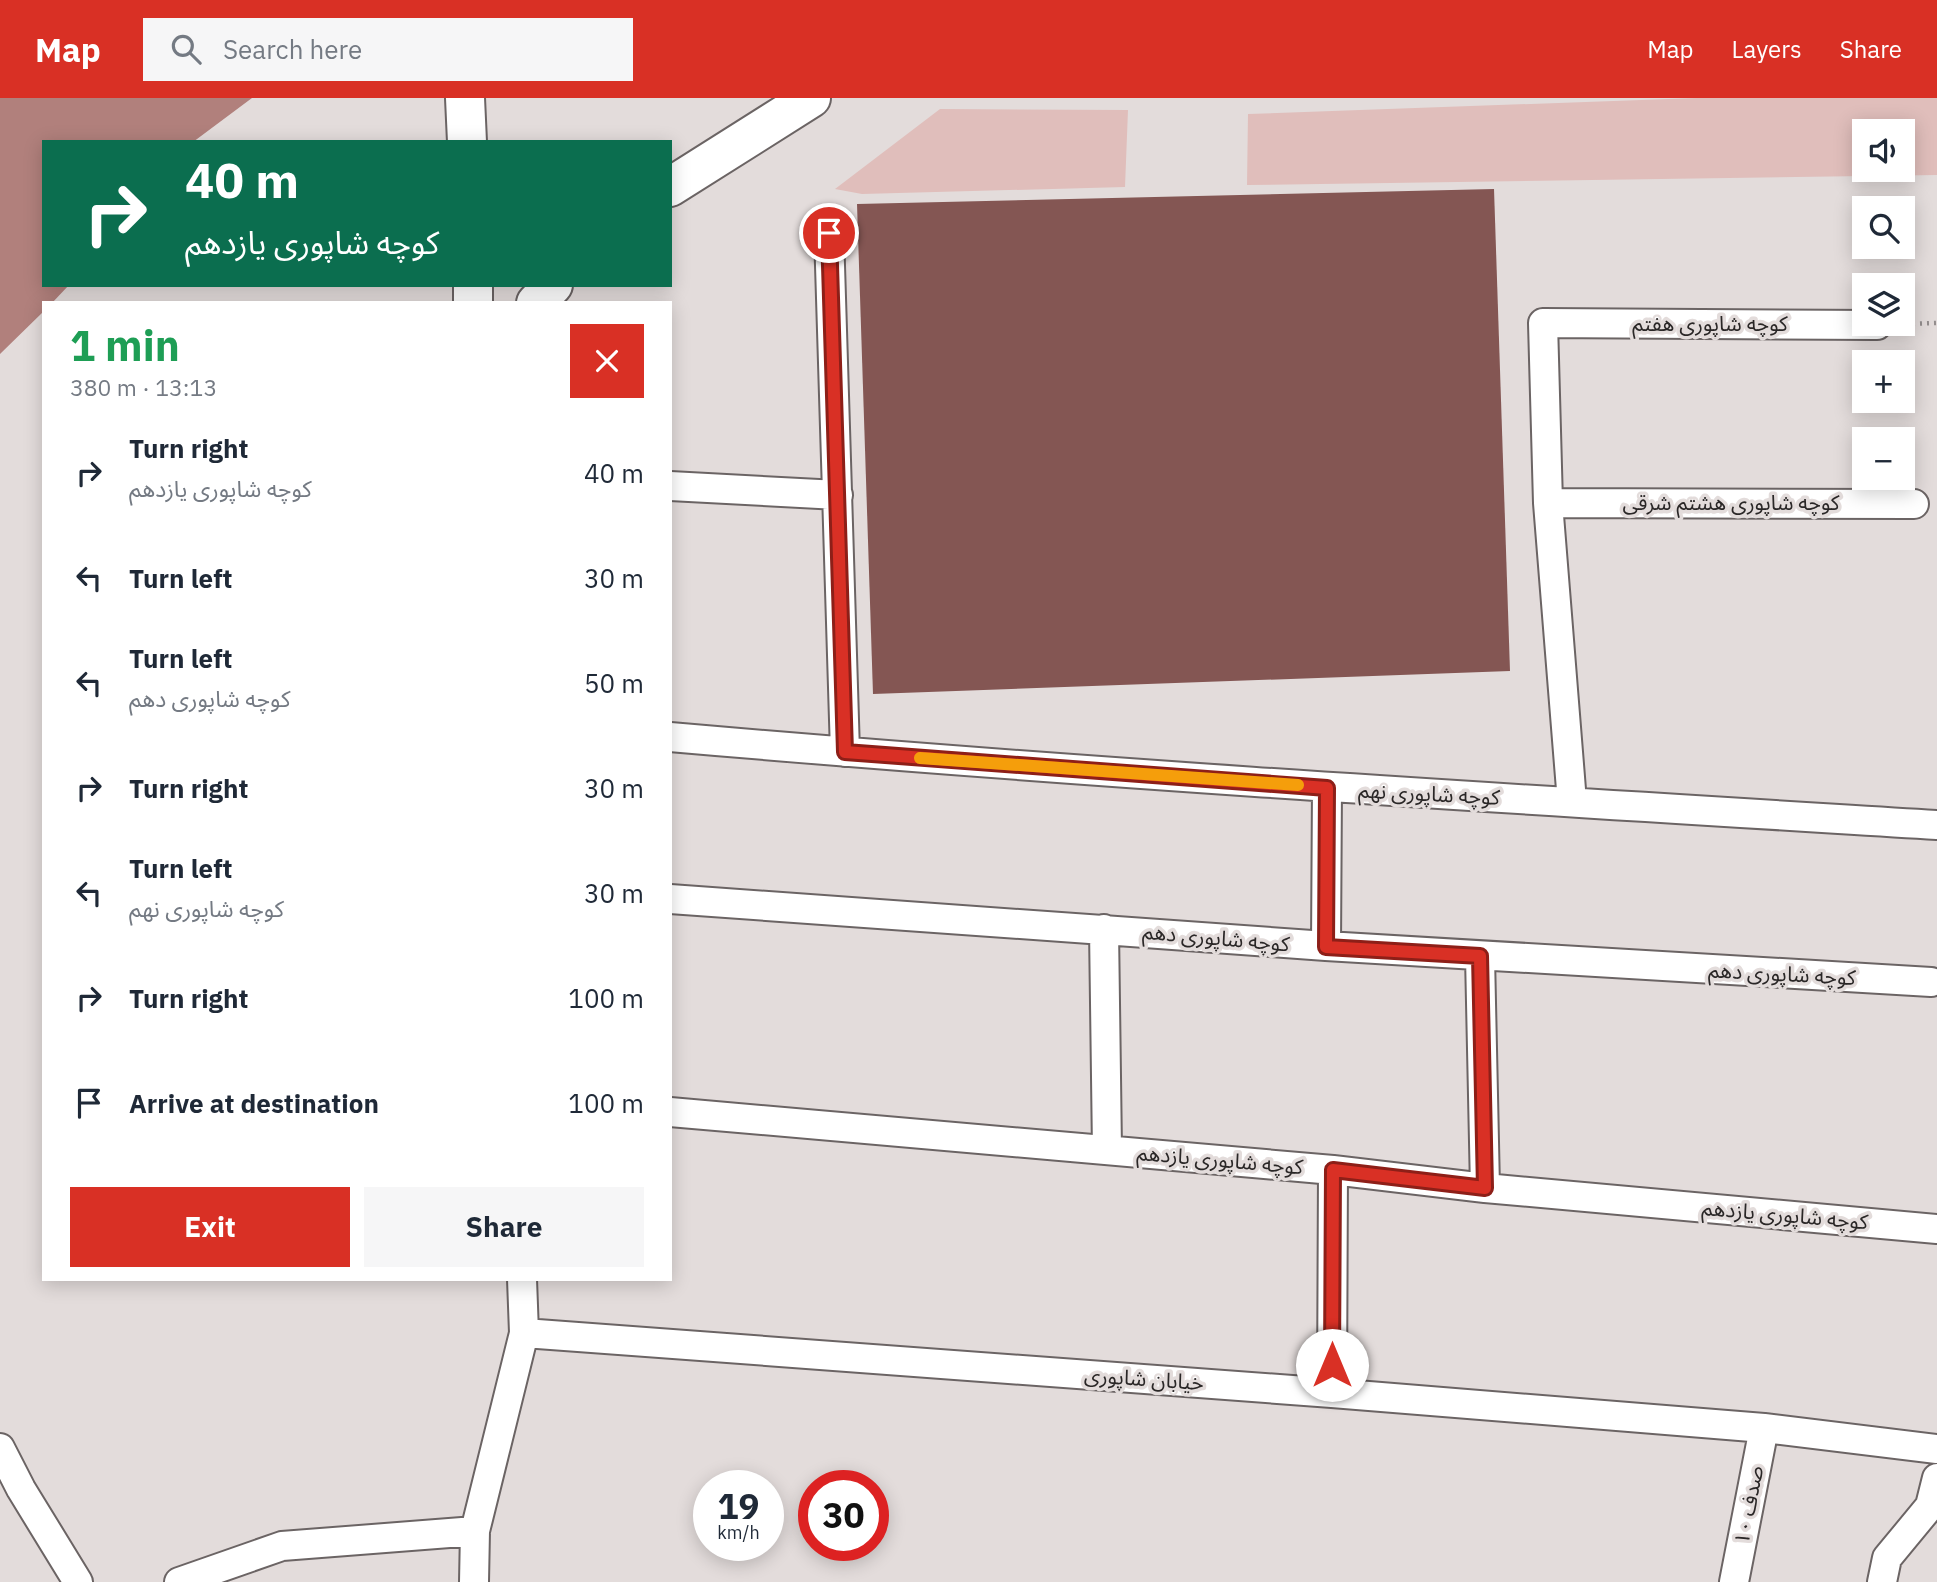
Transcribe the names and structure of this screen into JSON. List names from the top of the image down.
{
  "streets": {
    "street": [
      "کوچه شاپوری هفتم",
      "کوچه شاپوری هشتم شرقی",
      "کوچه شاپوری نهم",
      "کوچه شاپوری دهم",
      "کوچه شاپوری یازدهم",
      "خیابان شاپوری",
      "صدف ۱۰"
    ]
  },
  "crossings": [
    ["کوچه شاپوری هفتم", "کوچه شاپوری هشتم شرقی"],
    ["خیابان شاپوری", "صدف ۱۰"]
  ],
  "page": {
    "header": "Map",
    "search": "Search here",
    "nav": ["Map", "Layers", "Share"],
    "map_buttons": ["+", "−"],
    "turn": ["40 m", "کوچه شاپوری یازدهم"],
    "heading": ["1 min", "380 m · 13:13"],
    "list": [
      {
        "name": "Turn right",
        "note": "کوچه شاپوری یازدهم",
        "value": "40 m"
      },
      {
        "name": "Turn left",
        "value": "30 m"
      },
      {
        "name": "Turn left",
        "note": "کوچه شاپوری دهم",
        "value": "50 m"
      },
      {
        "name": "Turn right",
        "value": "30 m"
      },
      {
        "name": "Turn left",
        "note": "کوچه شاپوری نهم",
        "value": "30 m"
      },
      {
        "name": "Turn right",
        "value": "100 m"
      },
      {
        "name": "Arrive at destination",
        "value": "100 m"
      }
    ],
    "buttons": ["Exit", "Share"],
    "speed": "19 km/h",
    "limit": "30"
  }
}
